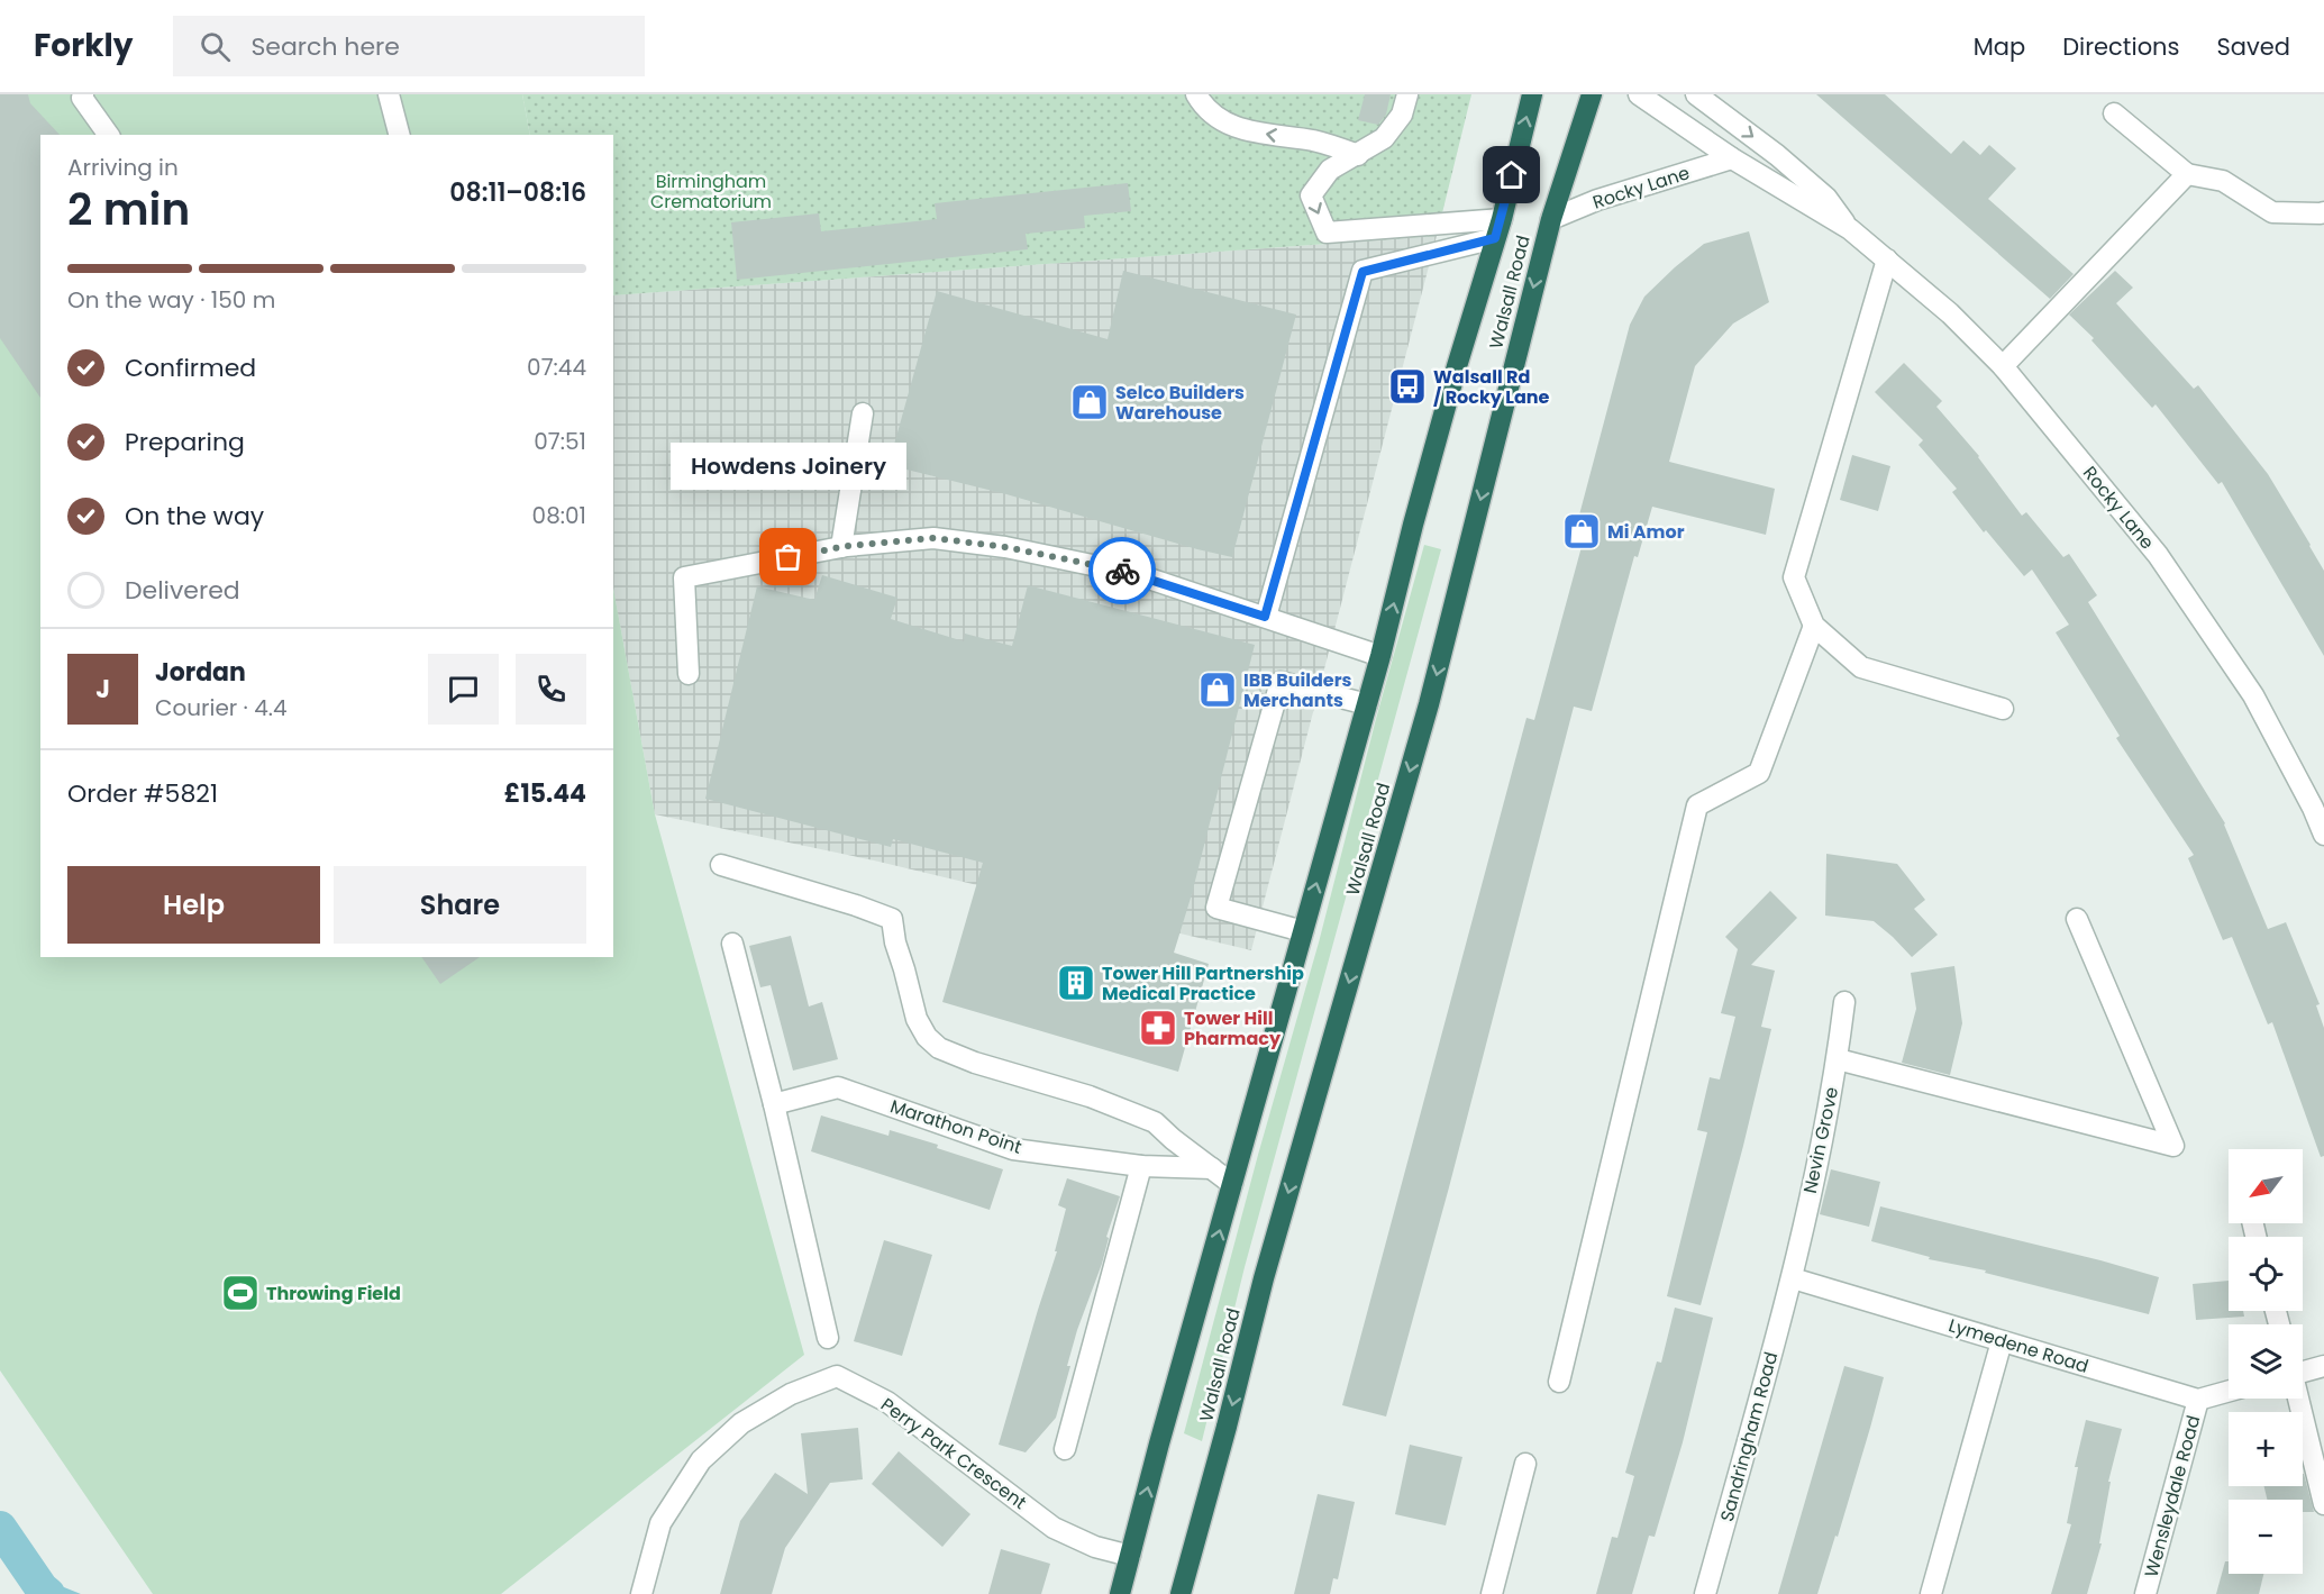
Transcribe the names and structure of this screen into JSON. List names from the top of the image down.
{
  "streets": {
    "highway": ["Walsall Road"],
    "street": [
      "Rocky Lane",
      "Marathon Point",
      "Nevin Grove",
      "Lymedene Road",
      "Sandringham Road",
      "Perry Park Crescent",
      "Wensleydale Road"
    ]
  },
  "crossings": [
    ["Rocky Lane", "Walsall Road"],
    ["Walsall Road", "Perry Park Crescent"],
    ["Nevin Grove", "Lymedene Road"],
    ["Nevin Grove", "Sandringham Road"],
    ["Lymedene Road", "Sandringham Road"],
    ["Lymedene Road", "Wensleydale Road"]
  ],
  "parks": ["Birmingham Crematorium"],
  "places": {
    "bus stop": ["Walsall Rd / Rocky Lane"],
    "shop": ["Selco Builders Warehouse", "Mi Amor", "IBB Builders Merchants"],
    "other": ["Howdens Joinery"],
    "building": ["Tower Hill Partnership Medical Practice"],
    "pharmacy": ["Tower Hill Pharmacy"],
    "sports": ["Throwing Field"]
  },
  "north": "bottom left",
  "page": {
    "header": "Forkly",
    "search": "Search here",
    "nav": ["Map", "Directions", "Saved"],
    "heading": ["2 min", "Arriving in", "08:11–08:16"],
    "panel": [
      "Jordan",
      "Courier · 4.4",
      "Order #5821",
      "£15.44"
    ],
    "bar": "On the way · 150 m",
    "list": [
      ["Confirmed", "07:44"],
      ["Preparing", "07:51"],
      ["On the way", "08:01"],
      "Delivered"
    ],
    "bubble": "Howdens Joinery",
    "round": "J",
    "buttons": ["Help", "Share"],
    "map_buttons": ["+", "−"]
  }
}
